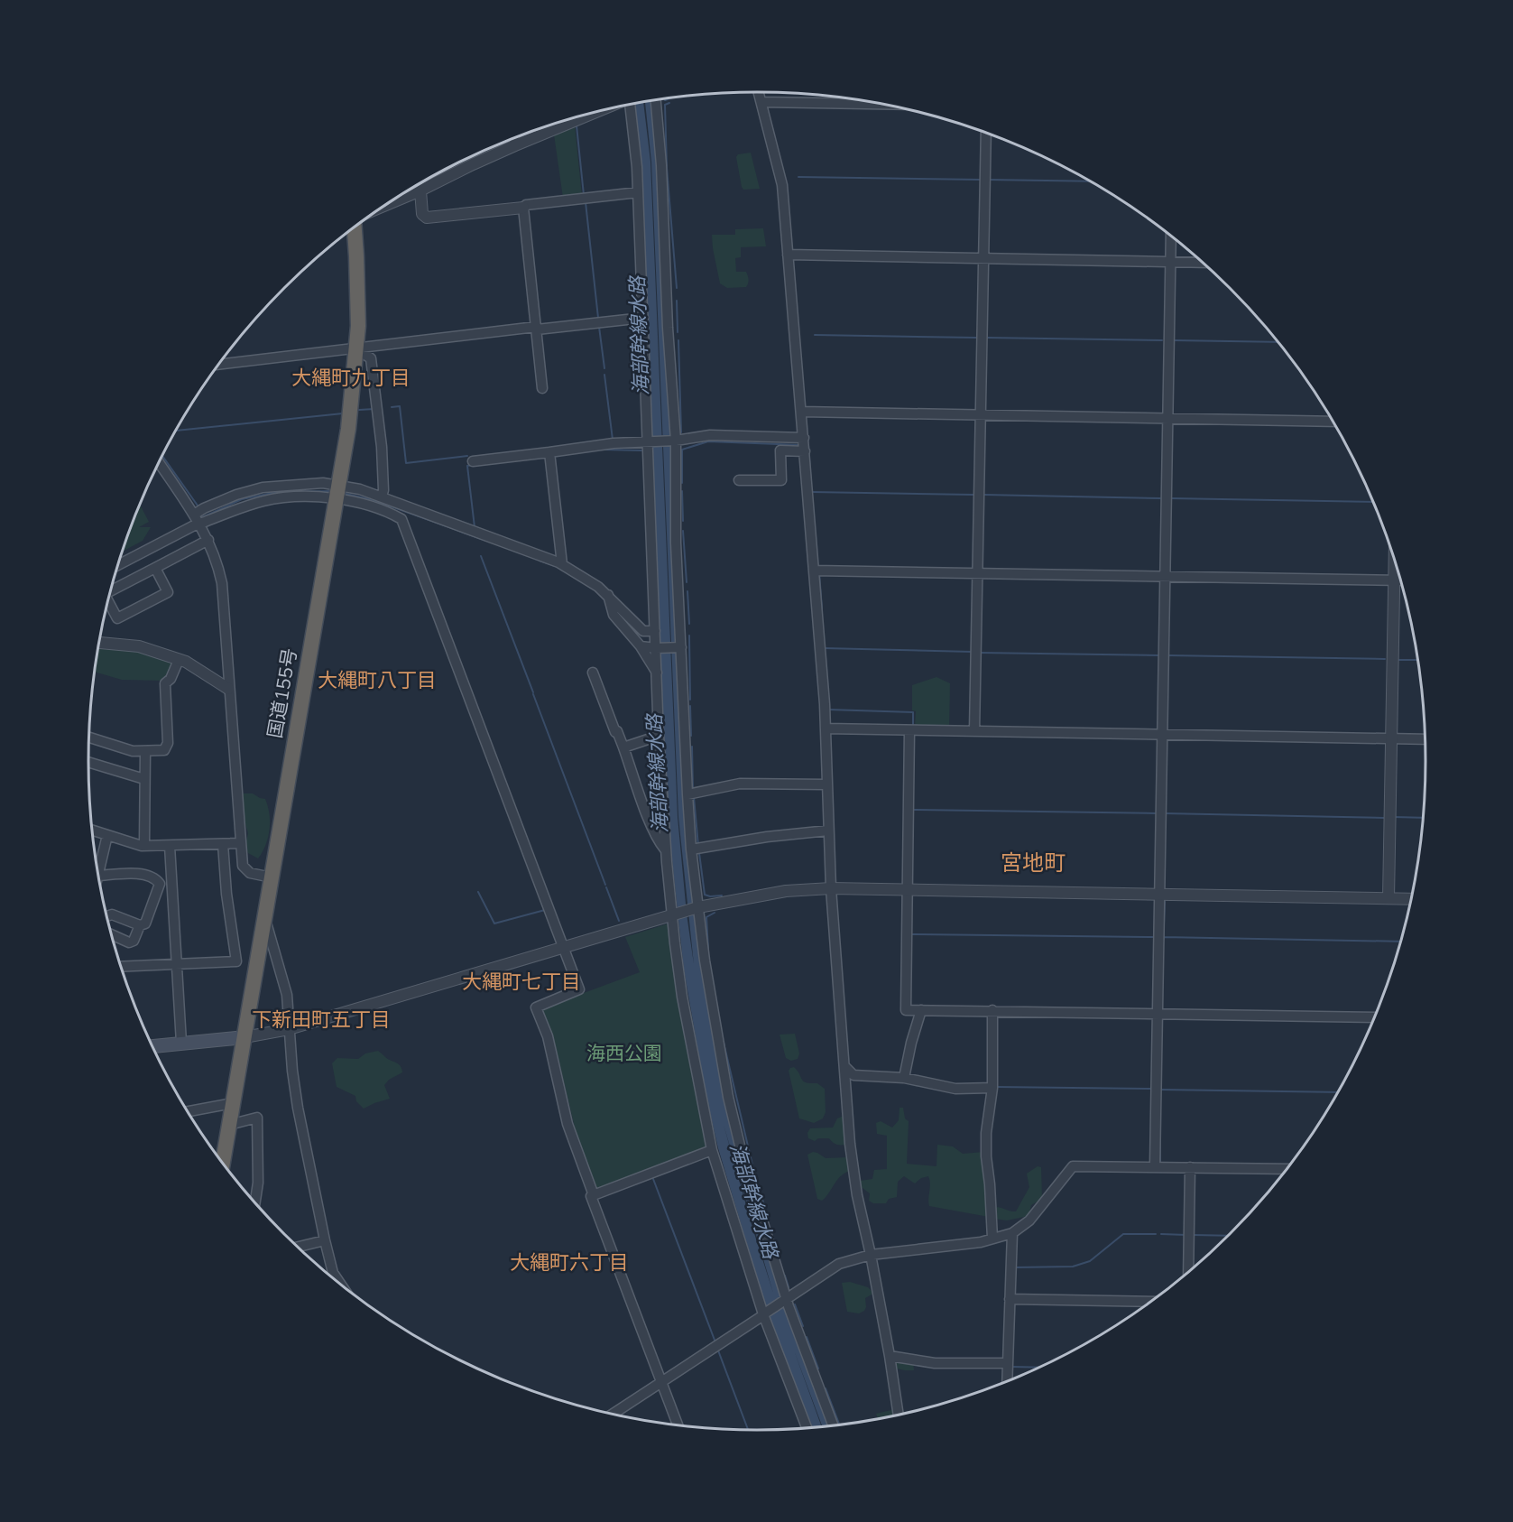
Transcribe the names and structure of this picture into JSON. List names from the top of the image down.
{
  "streets": {
    "highway": ["国道155号"]
  },
  "districts": [
    "大縄町九丁目",
    "大縄町八丁目",
    "宮地町",
    "大縄町七丁目",
    "下新田町五丁目",
    "大縄町六丁目"
  ],
  "water": ["海部幹線水路"],
  "parks": ["海西公園"]
}
